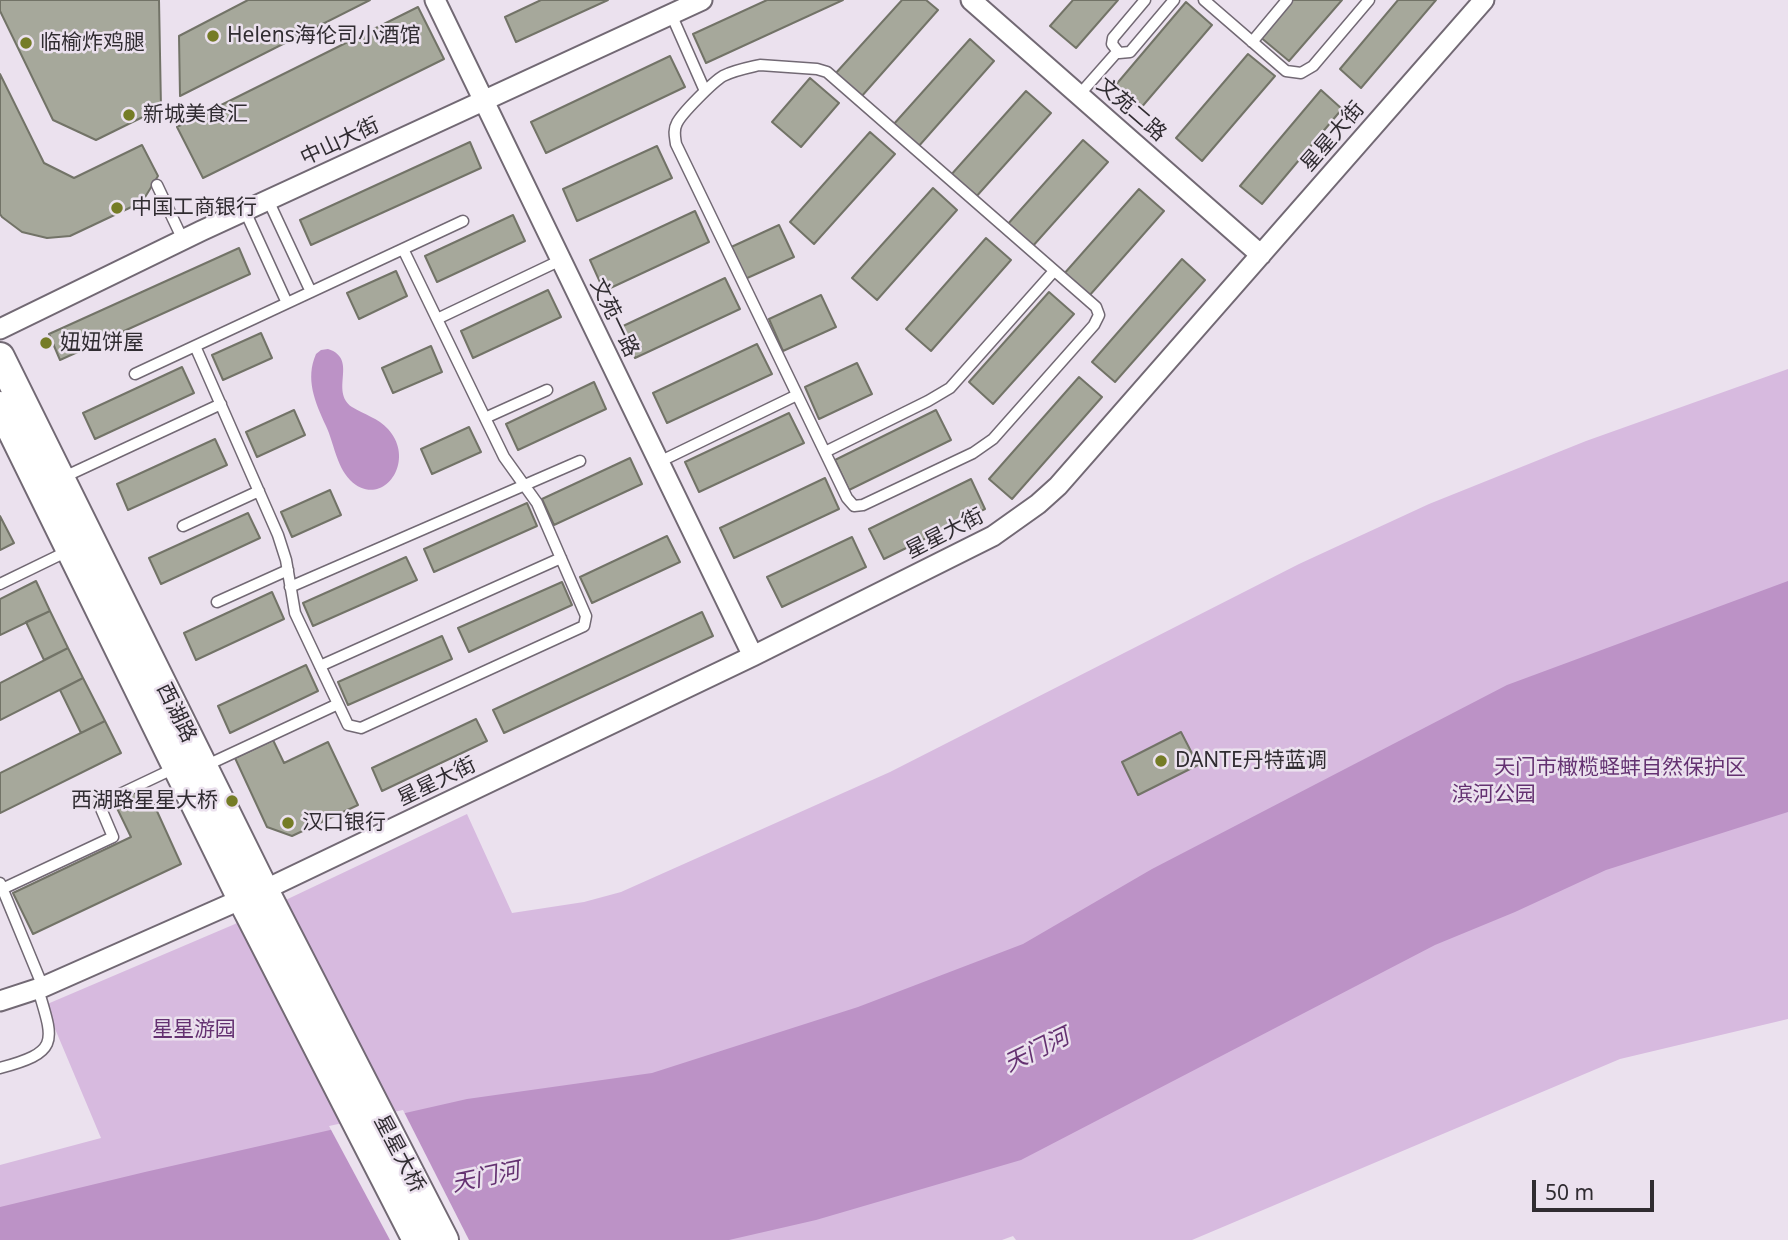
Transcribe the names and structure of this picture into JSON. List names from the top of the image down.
{
  "streets": {
    "main road": ["西湖路", "星星大桥"],
    "street": [
      "文苑二路",
      "星星大街",
      "中山大街",
      "文苑一路"
    ]
  },
  "crossings": [
    ["文苑二路", "星星大街"],
    ["星星大街", "文苑一路"],
    ["星星大街", "西湖路"],
    ["中山大街", "文苑一路"],
    ["西湖路", "星星大桥"]
  ],
  "water": ["天门河"],
  "parks": ["天门市橄榄蛏蚌自然保护区", "滨河公园", "星星游园"],
  "places": [
    "Helens海伦司小酒馆",
    "临榆炸鸡腿",
    "新城美食汇",
    "中国工商银行",
    "妞妞饼屋",
    "DANTE丹特蓝调",
    "西湖路星星大桥",
    "汉口银行"
  ],
  "scale_bar": "50 m"
}
